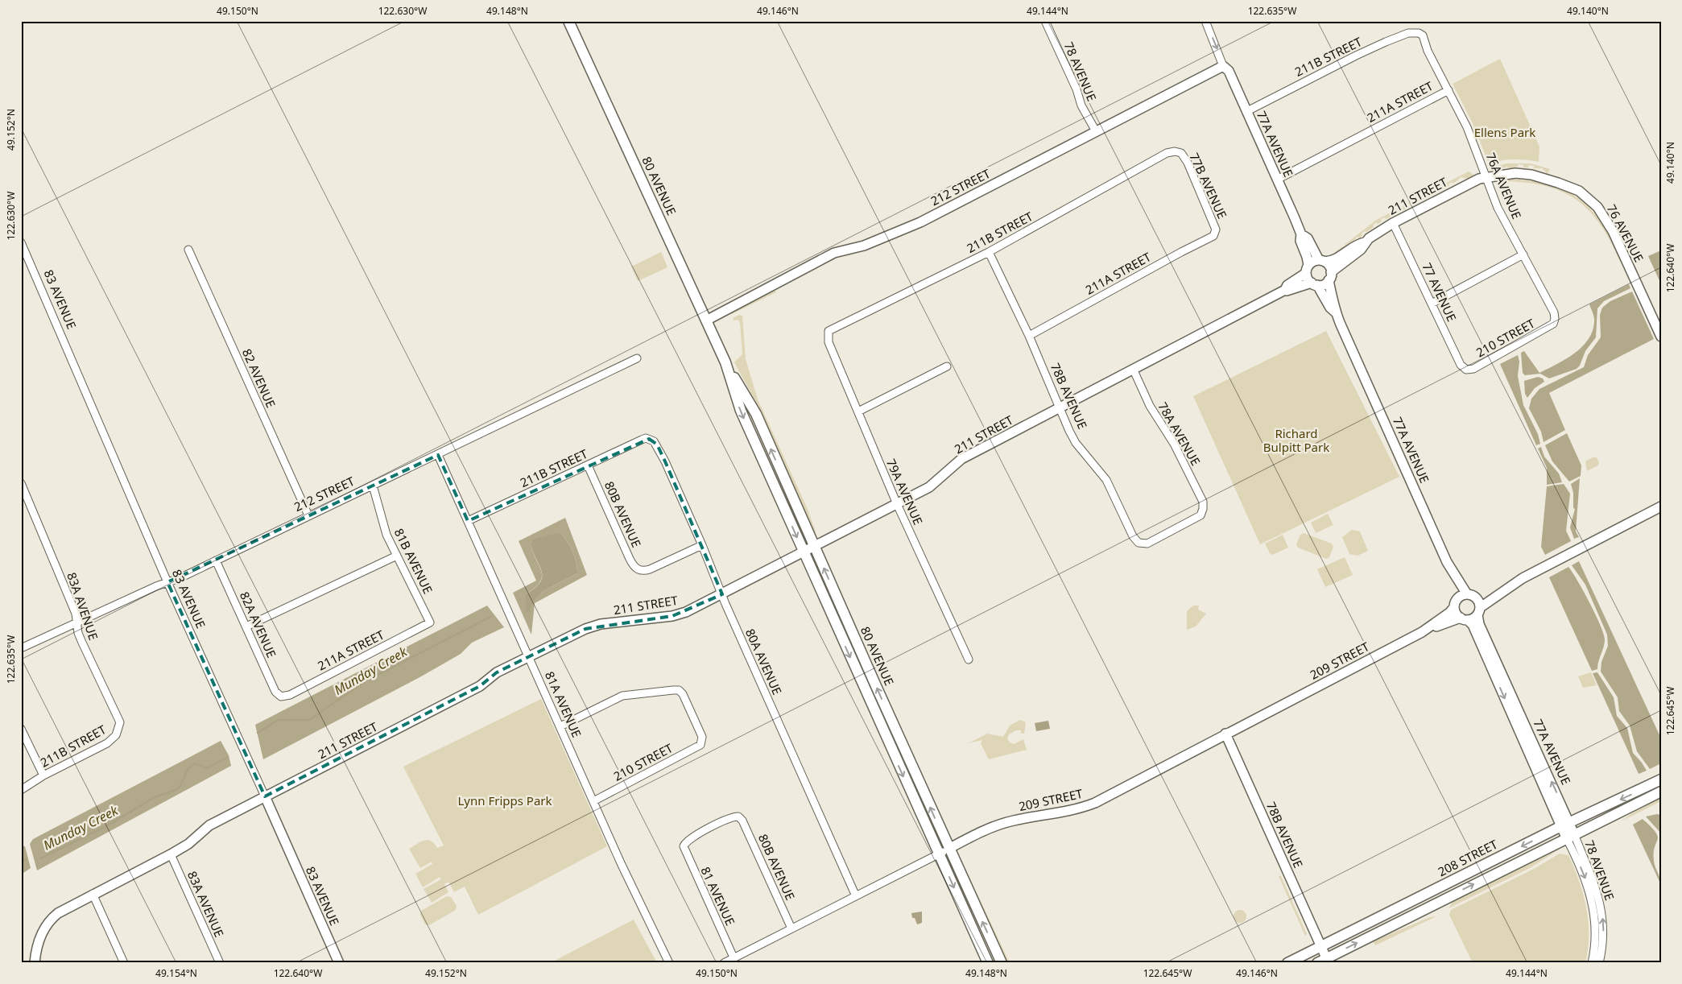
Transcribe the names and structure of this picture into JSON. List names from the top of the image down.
{
  "streets": {
    "main road": ["80 AVENUE", "208 STREET"],
    "street": [
      "211B STREET",
      "78 AVENUE",
      "211A STREET",
      "77A AVENUE",
      "77B AVENUE",
      "76A AVENUE",
      "212 STREET",
      "211 STREET",
      "76 AVENUE",
      "77 AVENUE",
      "83 AVENUE",
      "210 STREET",
      "82 AVENUE",
      "78B AVENUE",
      "78A AVENUE",
      "79A AVENUE",
      "80B AVENUE",
      "81B AVENUE",
      "83A AVENUE",
      "82A AVENUE",
      "209 STREET",
      "80A AVENUE",
      "81A AVENUE",
      "81 AVENUE"
    ]
  },
  "crossings": [
    ["211B STREET", "77A AVENUE"],
    ["211B STREET", "77B AVENUE"],
    ["211B STREET", "76A AVENUE"],
    ["211B STREET", "78B AVENUE"],
    ["211B STREET", "79A AVENUE"],
    ["211B STREET", "80B AVENUE"],
    ["211B STREET", "83A AVENUE"],
    ["211B STREET", "80A AVENUE"],
    ["211B STREET", "81A AVENUE"],
    ["78 AVENUE", "77A AVENUE"],
    ["78 AVENUE", "212 STREET"],
    ["211A STREET", "77A AVENUE"],
    ["211A STREET", "77B AVENUE"],
    ["211A STREET", "76A AVENUE"],
    ["211A STREET", "78B AVENUE"],
    ["211A STREET", "81B AVENUE"],
    ["211A STREET", "82A AVENUE"],
    ["77A AVENUE", "212 STREET"],
    ["77A AVENUE", "211 STREET"],
    ["77A AVENUE", "209 STREET"],
    ["77A AVENUE", "208 STREET"],
    ["80 AVENUE", "212 STREET"],
    ["80 AVENUE", "211 STREET"],
    ["80 AVENUE", "209 STREET"],
    ["76A AVENUE", "211 STREET"],
    ["76A AVENUE", "76 AVENUE"],
    ["76A AVENUE", "210 STREET"],
    ["212 STREET", "83 AVENUE"],
    ["212 STREET", "82 AVENUE"],
    ["212 STREET", "81B AVENUE"],
    ["212 STREET", "83A AVENUE"],
    ["212 STREET", "82A AVENUE"],
    ["212 STREET", "81A AVENUE"],
    ["211 STREET", "76 AVENUE"],
    ["211 STREET", "77 AVENUE"],
    ["211 STREET", "83 AVENUE"],
    ["211 STREET", "78B AVENUE"],
    ["211 STREET", "78A AVENUE"],
    ["211 STREET", "79A AVENUE"],
    ["211 STREET", "83A AVENUE"],
    ["211 STREET", "80A AVENUE"],
    ["211 STREET", "81A AVENUE"],
    ["77 AVENUE", "210 STREET"],
    ["210 STREET", "81A AVENUE"],
    ["78B AVENUE", "78A AVENUE"],
    ["78B AVENUE", "209 STREET"],
    ["78B AVENUE", "208 STREET"],
    ["80B AVENUE", "209 STREET"],
    ["80B AVENUE", "80A AVENUE"],
    ["80B AVENUE", "81 AVENUE"],
    ["209 STREET", "80A AVENUE"],
    ["209 STREET", "81 AVENUE"]
  ],
  "water": ["Munday Creek"],
  "parks": ["Ellens Park", "Richard Bulpitt Park", "Lynn Fripps Park"],
  "coordinates": [
    "49.150°N",
    "122.630°W",
    "49.148°N",
    "49.146°N",
    "49.144°N",
    "122.635°W",
    "49.140°N",
    "49.152°N",
    "122.640°W",
    "122.645°W",
    "49.154°N"
  ]
}
